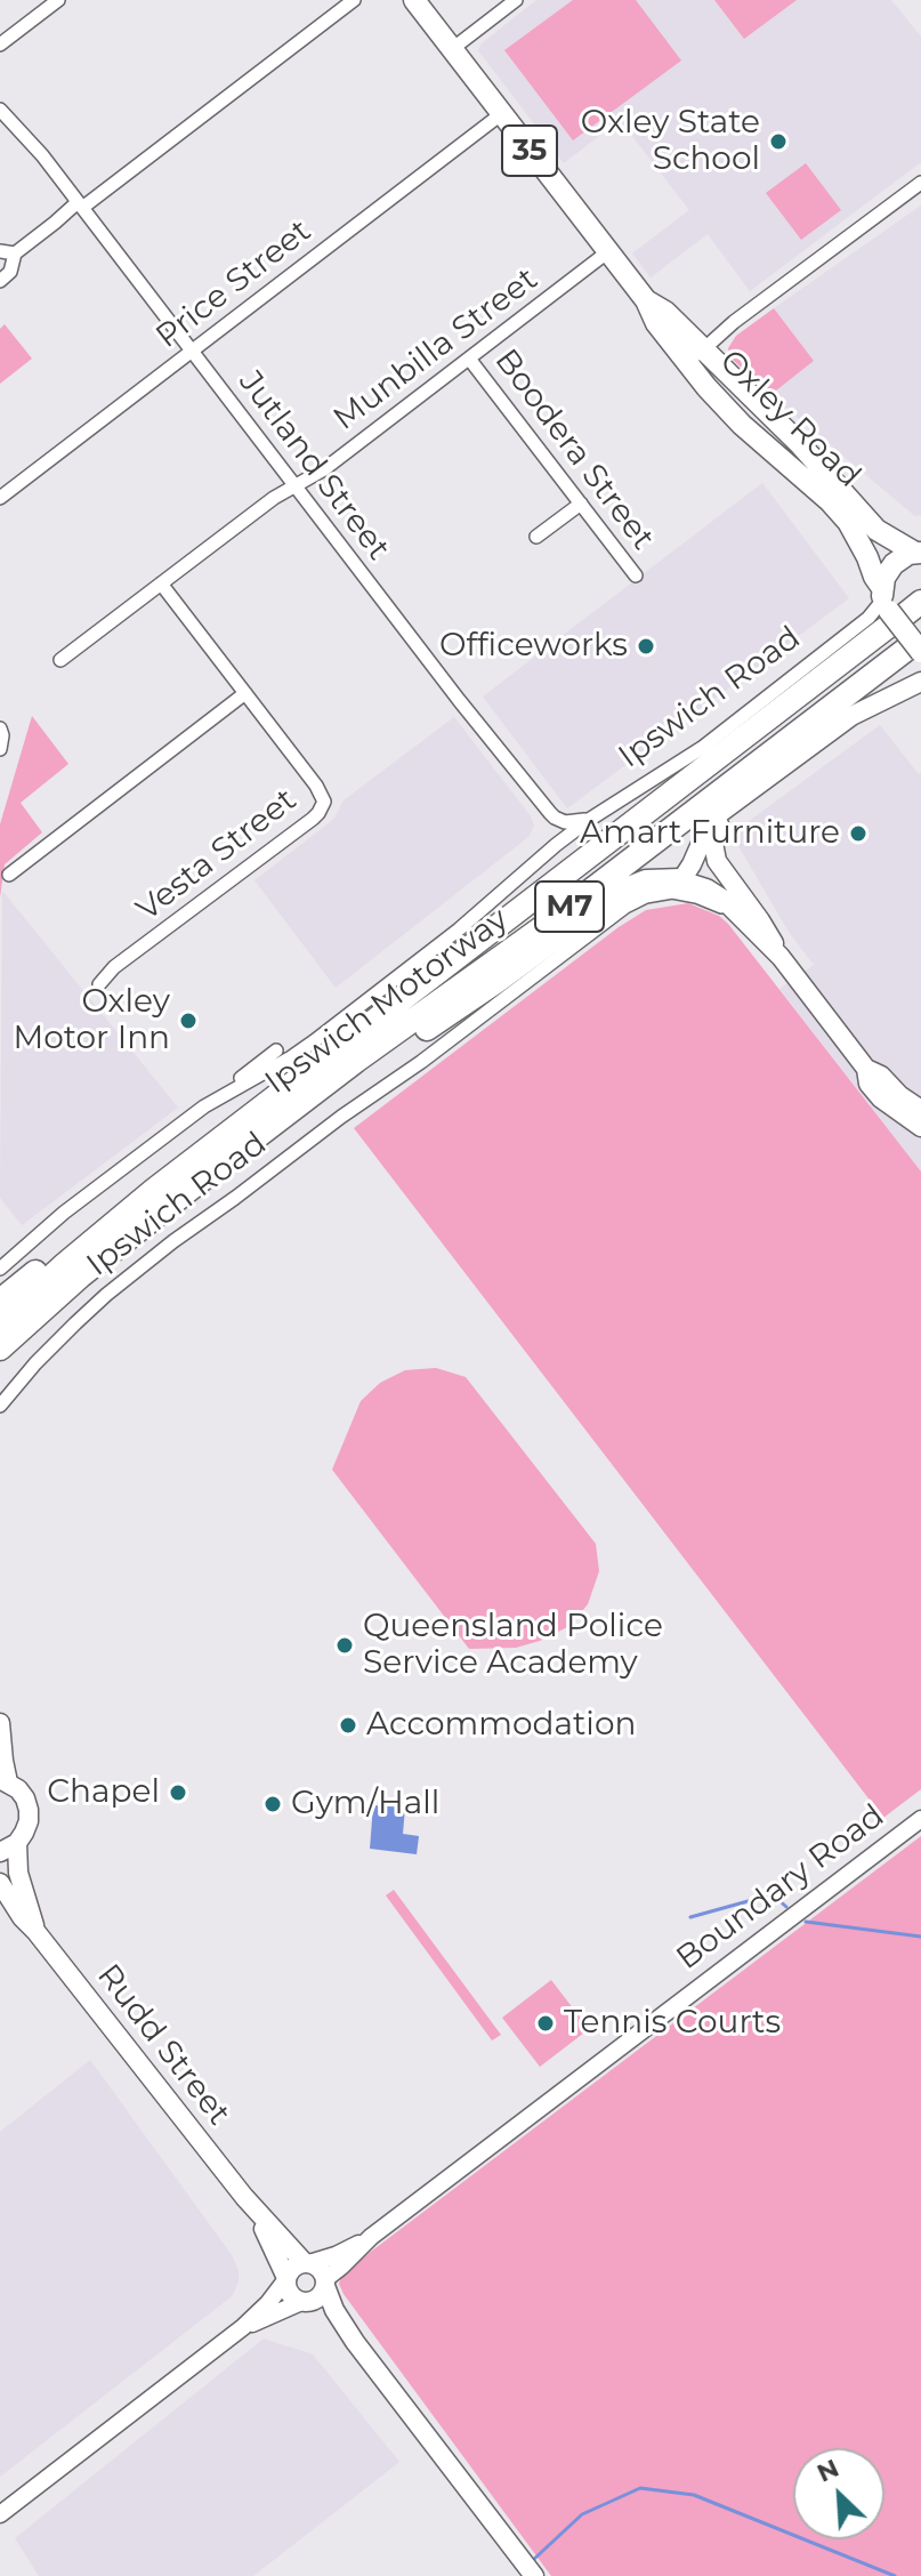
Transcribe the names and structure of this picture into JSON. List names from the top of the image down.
{
  "streets": {
    "highway": ["M7", "Ipswich Motorway"],
    "main road": ["35", "Oxley Road", "Rudd Street"],
    "street": [
      "Price Street",
      "Munbilla Street",
      "Boodera Street",
      "Jutland Street",
      "Ipswich Road",
      "Vesta Street",
      "Boundary Road"
    ]
  },
  "crossings": [
    ["35", "Oxley Road"],
    ["35", "Ipswich Road"],
    ["35", "Ipswich Motorway"],
    ["Price Street", "Oxley Road"],
    ["Price Street", "Jutland Street"],
    ["Munbilla Street", "Oxley Road"],
    ["Munbilla Street", "Boodera Street"],
    ["Munbilla Street", "Jutland Street"],
    ["Munbilla Street", "Vesta Street"],
    ["Oxley Road", "Ipswich Road"],
    ["Oxley Road", "Ipswich Motorway"],
    ["Jutland Street", "Ipswich Road"],
    ["Ipswich Road", "Ipswich Motorway"],
    ["Boundary Road", "Rudd Street"]
  ],
  "places": [
    "Oxley State School",
    "Officeworks",
    "Amart Furniture",
    "Oxley Motor Inn",
    "Queensland Police Service Academy",
    "Accommodation",
    "Chapel",
    "Gym/Hall",
    "Tennis Courts"
  ],
  "north": "top left"
}
